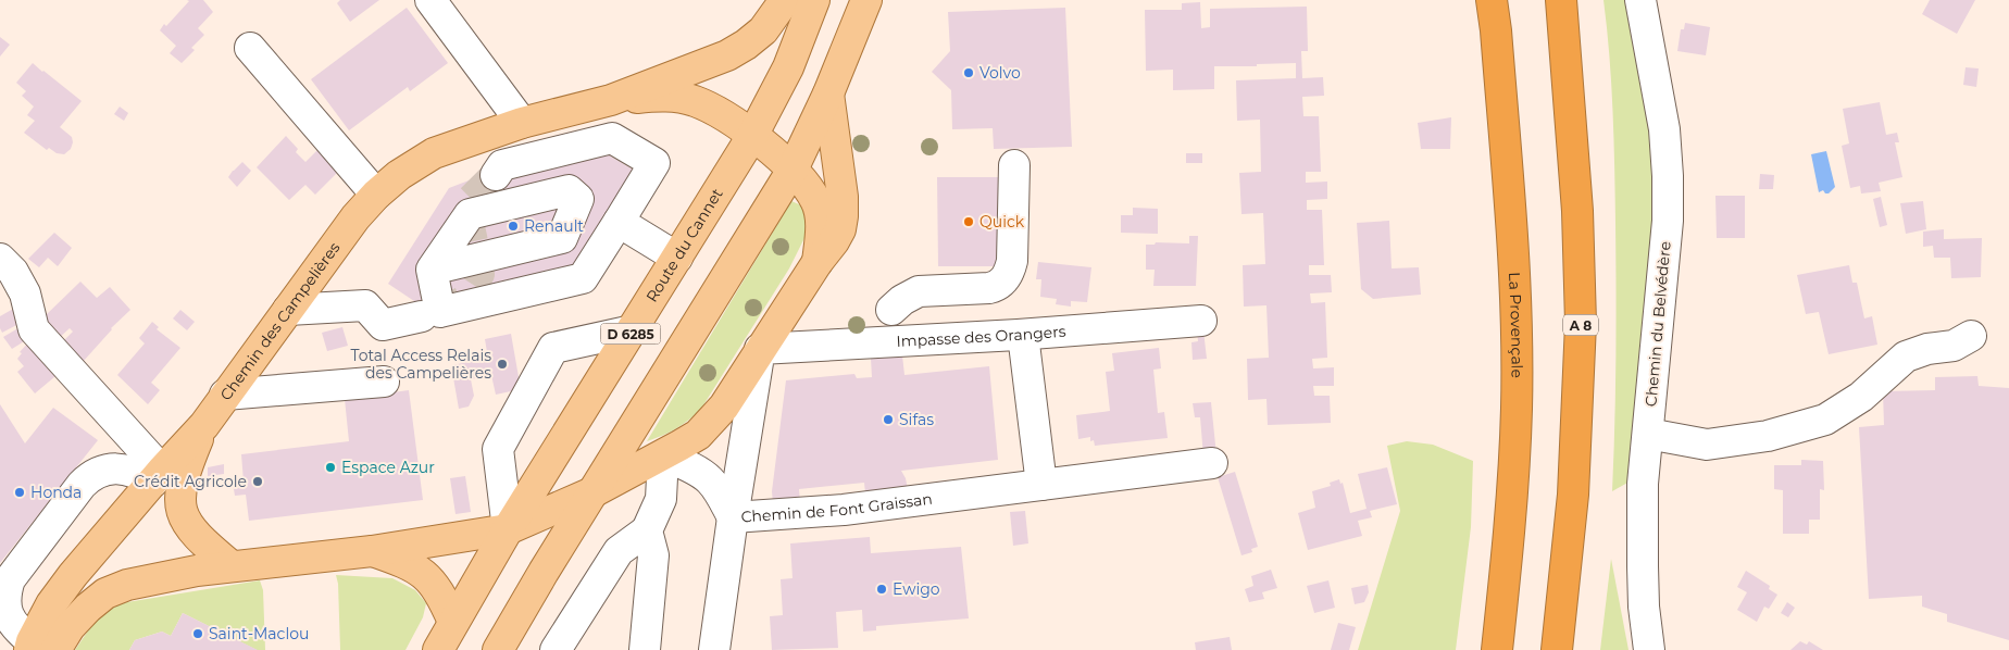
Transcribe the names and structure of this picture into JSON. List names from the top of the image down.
{
  "streets": {
    "highway": ["La Provençale", "A 8"],
    "main road": ["Route du Cannet", "Chemin des Campelières", "D 6285"],
    "street": ["Chemin du Belvédère", "Impasse des Orangers", "Chemin de Font Graissan"]
  },
  "places": [
    "Volvo",
    "Quick",
    "Renault",
    "Total Access Relais des Campelières",
    "Sifas",
    "Espace Azur",
    "Crédit Agricole",
    "Honda",
    "Ewigo",
    "Saint-Maclou"
  ]
}
